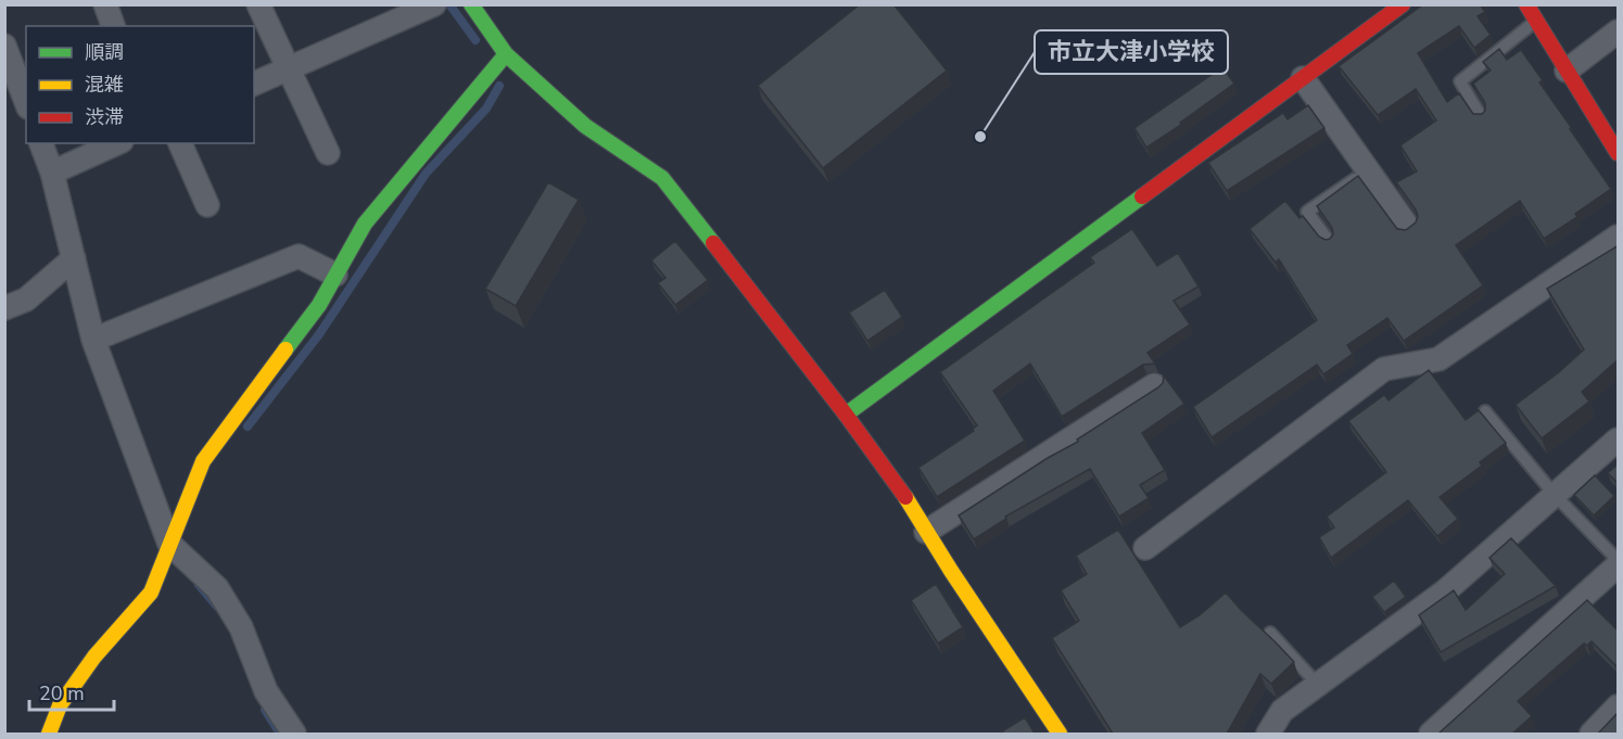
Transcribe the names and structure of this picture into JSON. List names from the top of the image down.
{
  "places": ["市立大津小学校"],
  "legend": ["順調", "混雑", "渋滞"],
  "scale_bar": "20 m"
}
